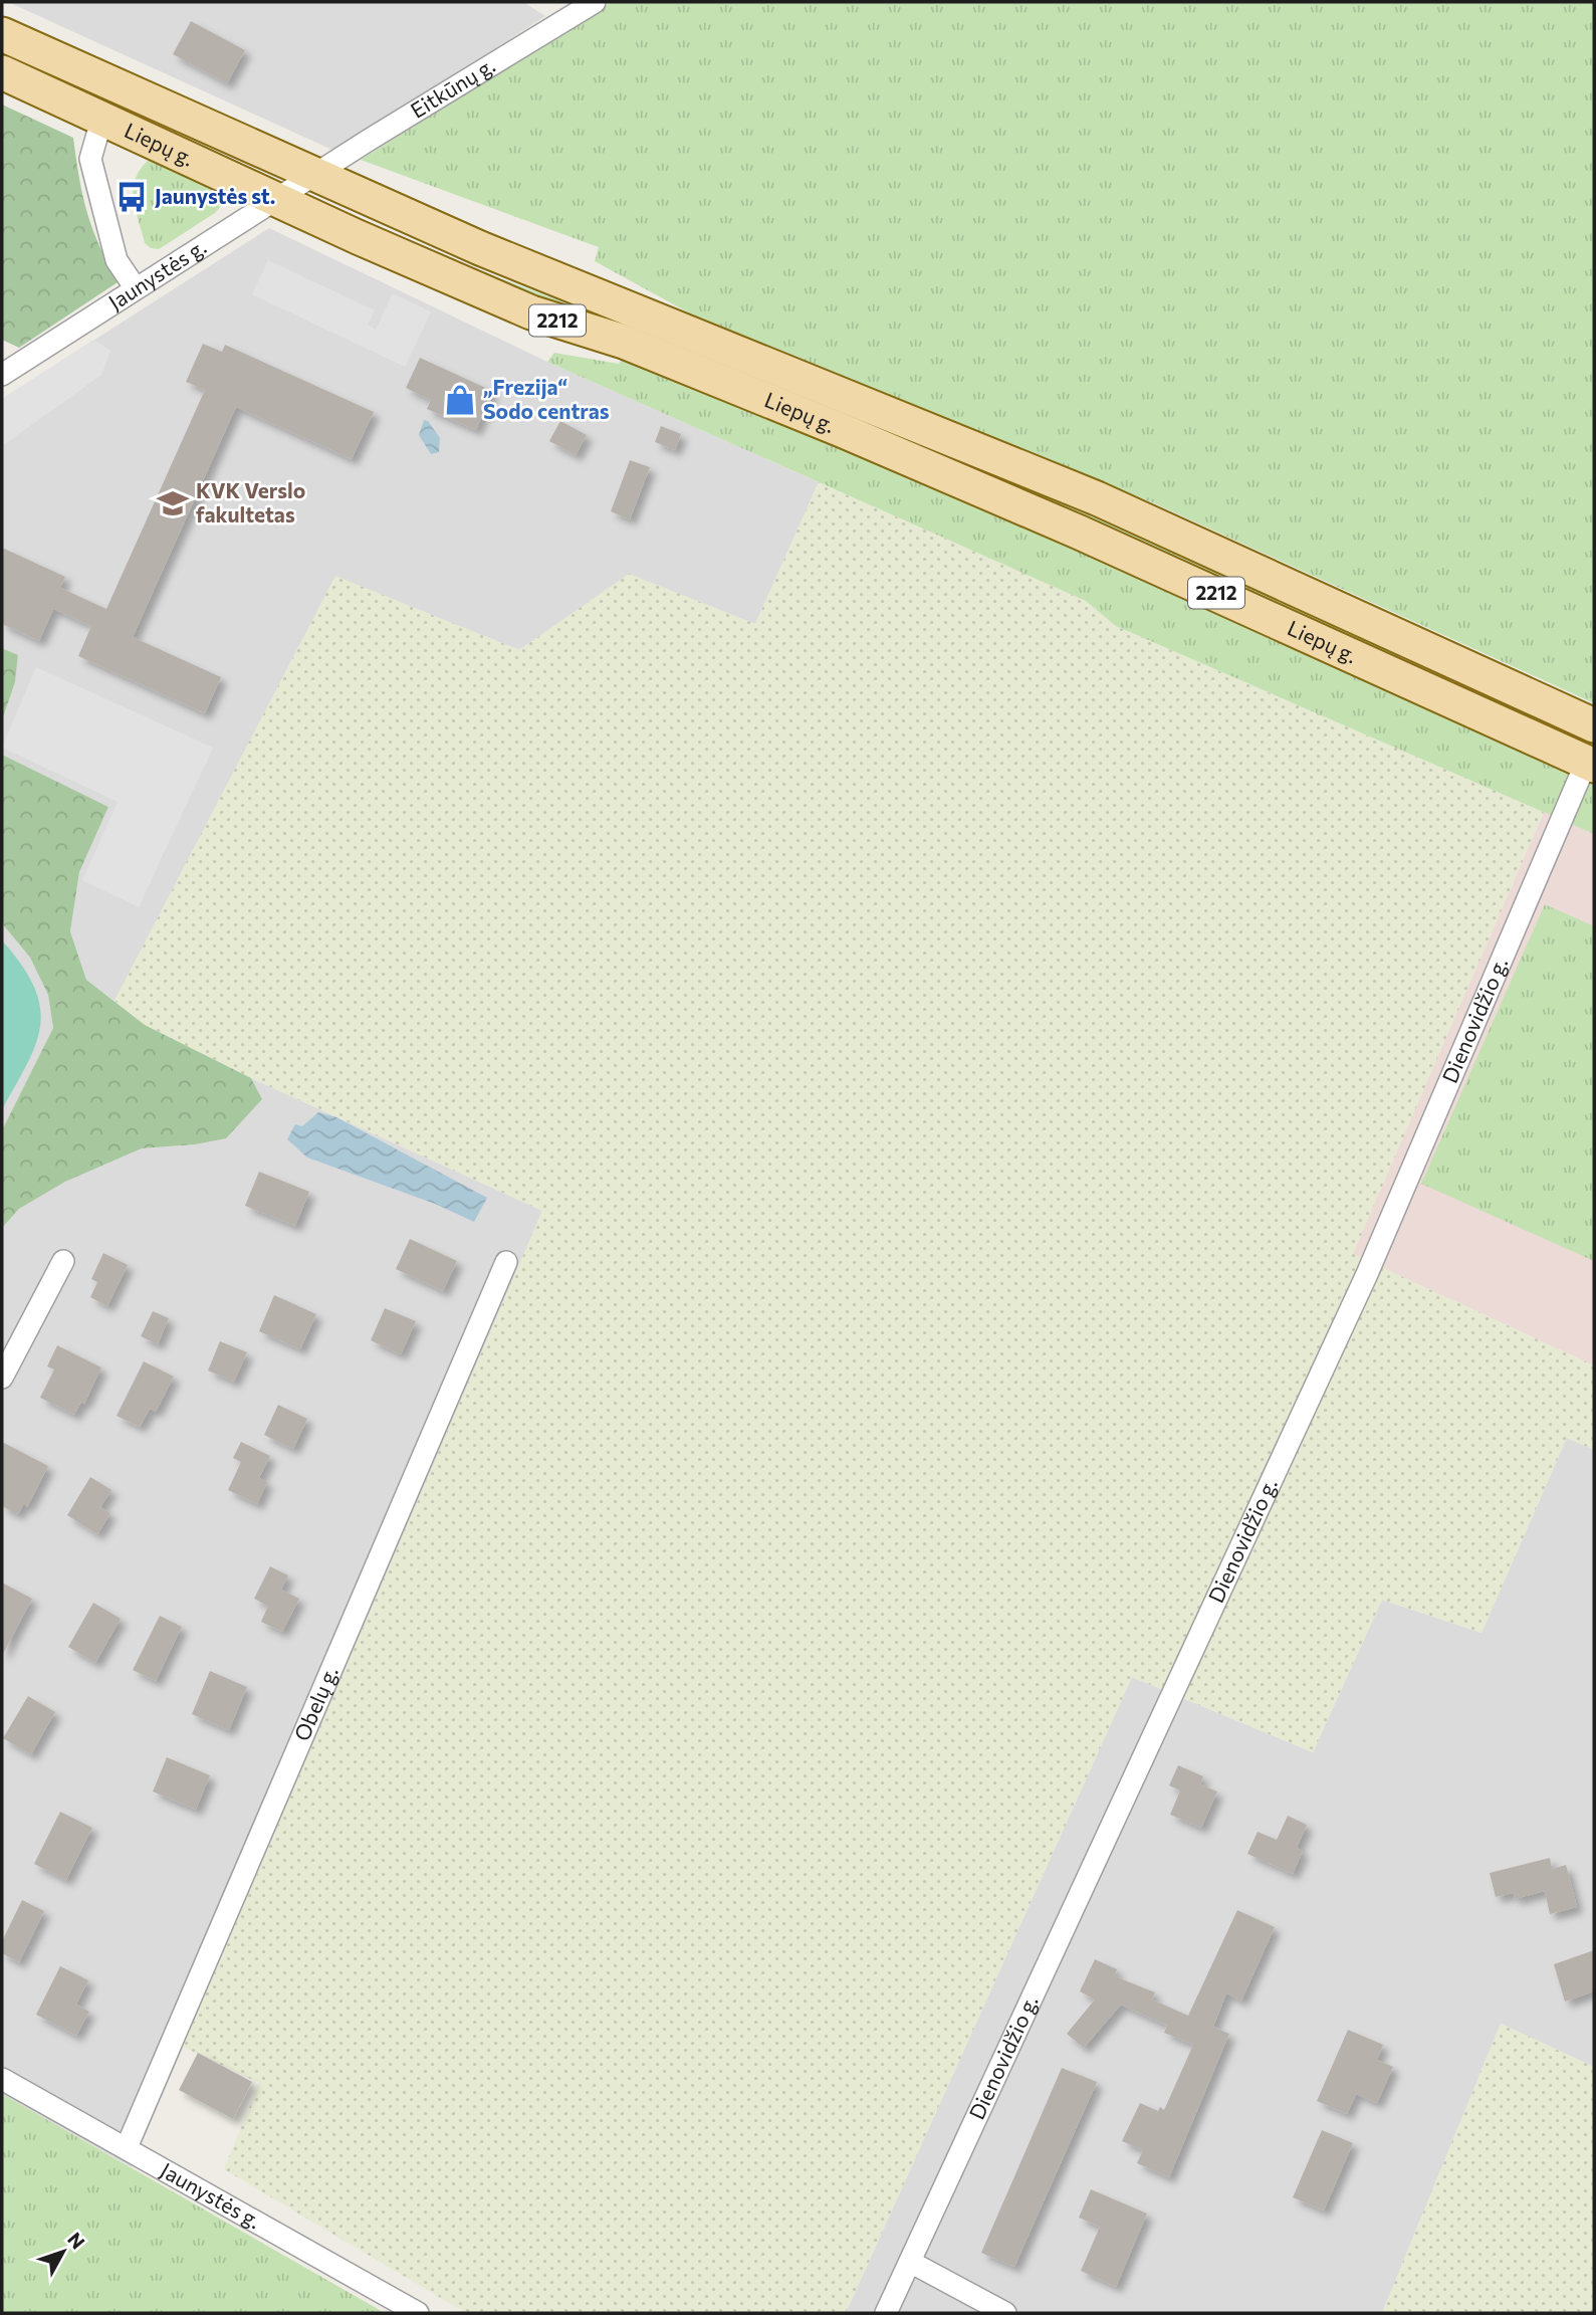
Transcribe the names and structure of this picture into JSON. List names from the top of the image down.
{
  "streets": {
    "main road": ["Liepų g.", "2212"],
    "street": [
      "Eitkūnų g.",
      "Jaunystės g.",
      "Dienovidžio g.",
      "Obelų g."
    ]
  },
  "crossings": [
    ["Eitkūnų g.", "Liepų g."],
    ["Eitkūnų g.", "Jaunystės g."],
    ["Liepų g.", "Jaunystės g."],
    ["Liepų g.", "Dienovidžio g."],
    ["Jaunystės g.", "Obelų g."]
  ],
  "places": {
    "bus stop": ["Jaunystės st."],
    "shop": ["„Frezija“ Sodo centras"],
    "school or university": ["KVK Verslo fakultetas"]
  },
  "north": "top right"
}
